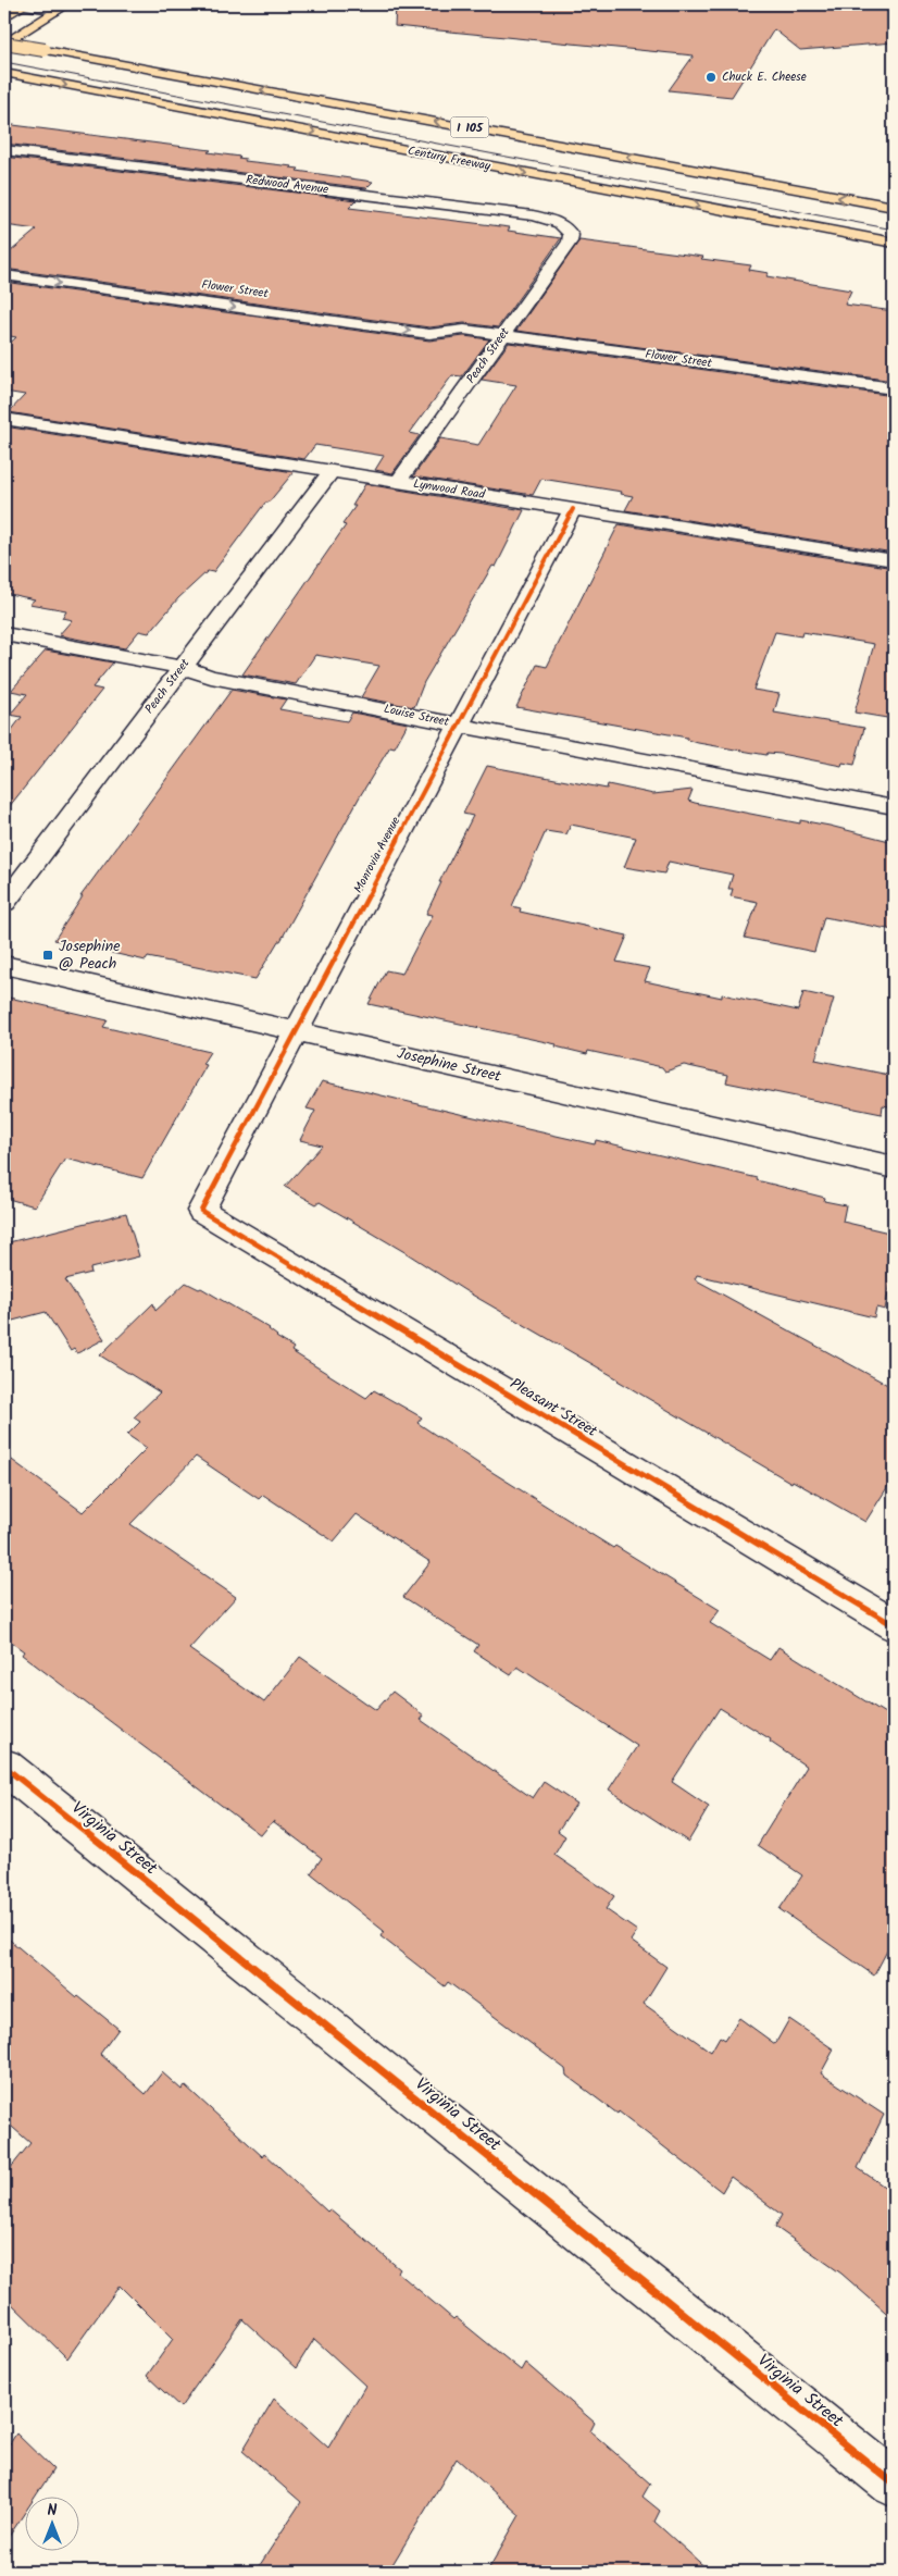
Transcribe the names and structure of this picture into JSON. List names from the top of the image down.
{
  "streets": {
    "main road": ["I 105", "Century Freeway"],
    "street": [
      "Redwood Avenue",
      "Flower Street",
      "Peach Street",
      "Lynwood Road",
      "Louise Street",
      "Monrovia Avenue",
      "Josephine Street",
      "Pleasant Street",
      "Virginia Street"
    ]
  },
  "crossings": [
    ["Redwood Avenue", "Peach Street"],
    ["Flower Street", "Peach Street"],
    ["Peach Street", "Lynwood Road"],
    ["Peach Street", "Louise Street"],
    ["Lynwood Road", "Monrovia Avenue"],
    ["Louise Street", "Monrovia Avenue"],
    ["Monrovia Avenue", "Josephine Street"],
    ["Monrovia Avenue", "Pleasant Street"]
  ],
  "one_way": ["Flower Street"],
  "places": {
    "other": ["Chuck E. Cheese"],
    "transit": ["Josephine @ Peach"]
  },
  "north": "top"
}
